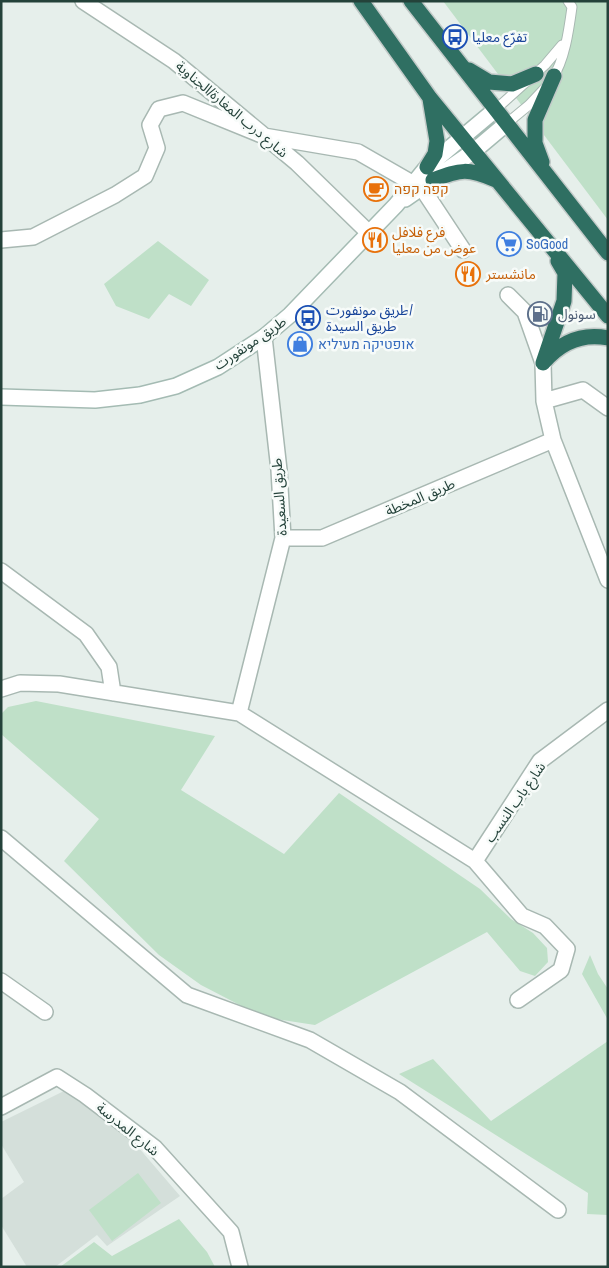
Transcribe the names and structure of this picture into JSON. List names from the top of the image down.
{
  "streets": {
    "street": [
      "شارع درب المغارة/الجناوية",
      "طريق مونفورت",
      "طريق السعيدة",
      "طريق المخطة",
      "شارع باب النسب",
      "شارع المدرسة"
    ]
  },
  "crossings": [
    ["شارع درب المغارة/الجناوية", "طريق مونفورت"],
    ["طريق مونفورت", "طريق السعيدة"],
    ["طريق السعيدة", "طريق المخطة"]
  ],
  "places": {
    "bus stop": ["تفرّع معليا", "طريق مونفورت/ طريق السيدة"],
    "cafe": ["קפה קפה"],
    "restaurant": ["فرع فلافل عوض من معليا", "مانشستر"],
    "supermarket": ["SoGood"],
    "fuel station": ["سونول"],
    "shop": ["אופטיקה מעיליא"]
  }
}
